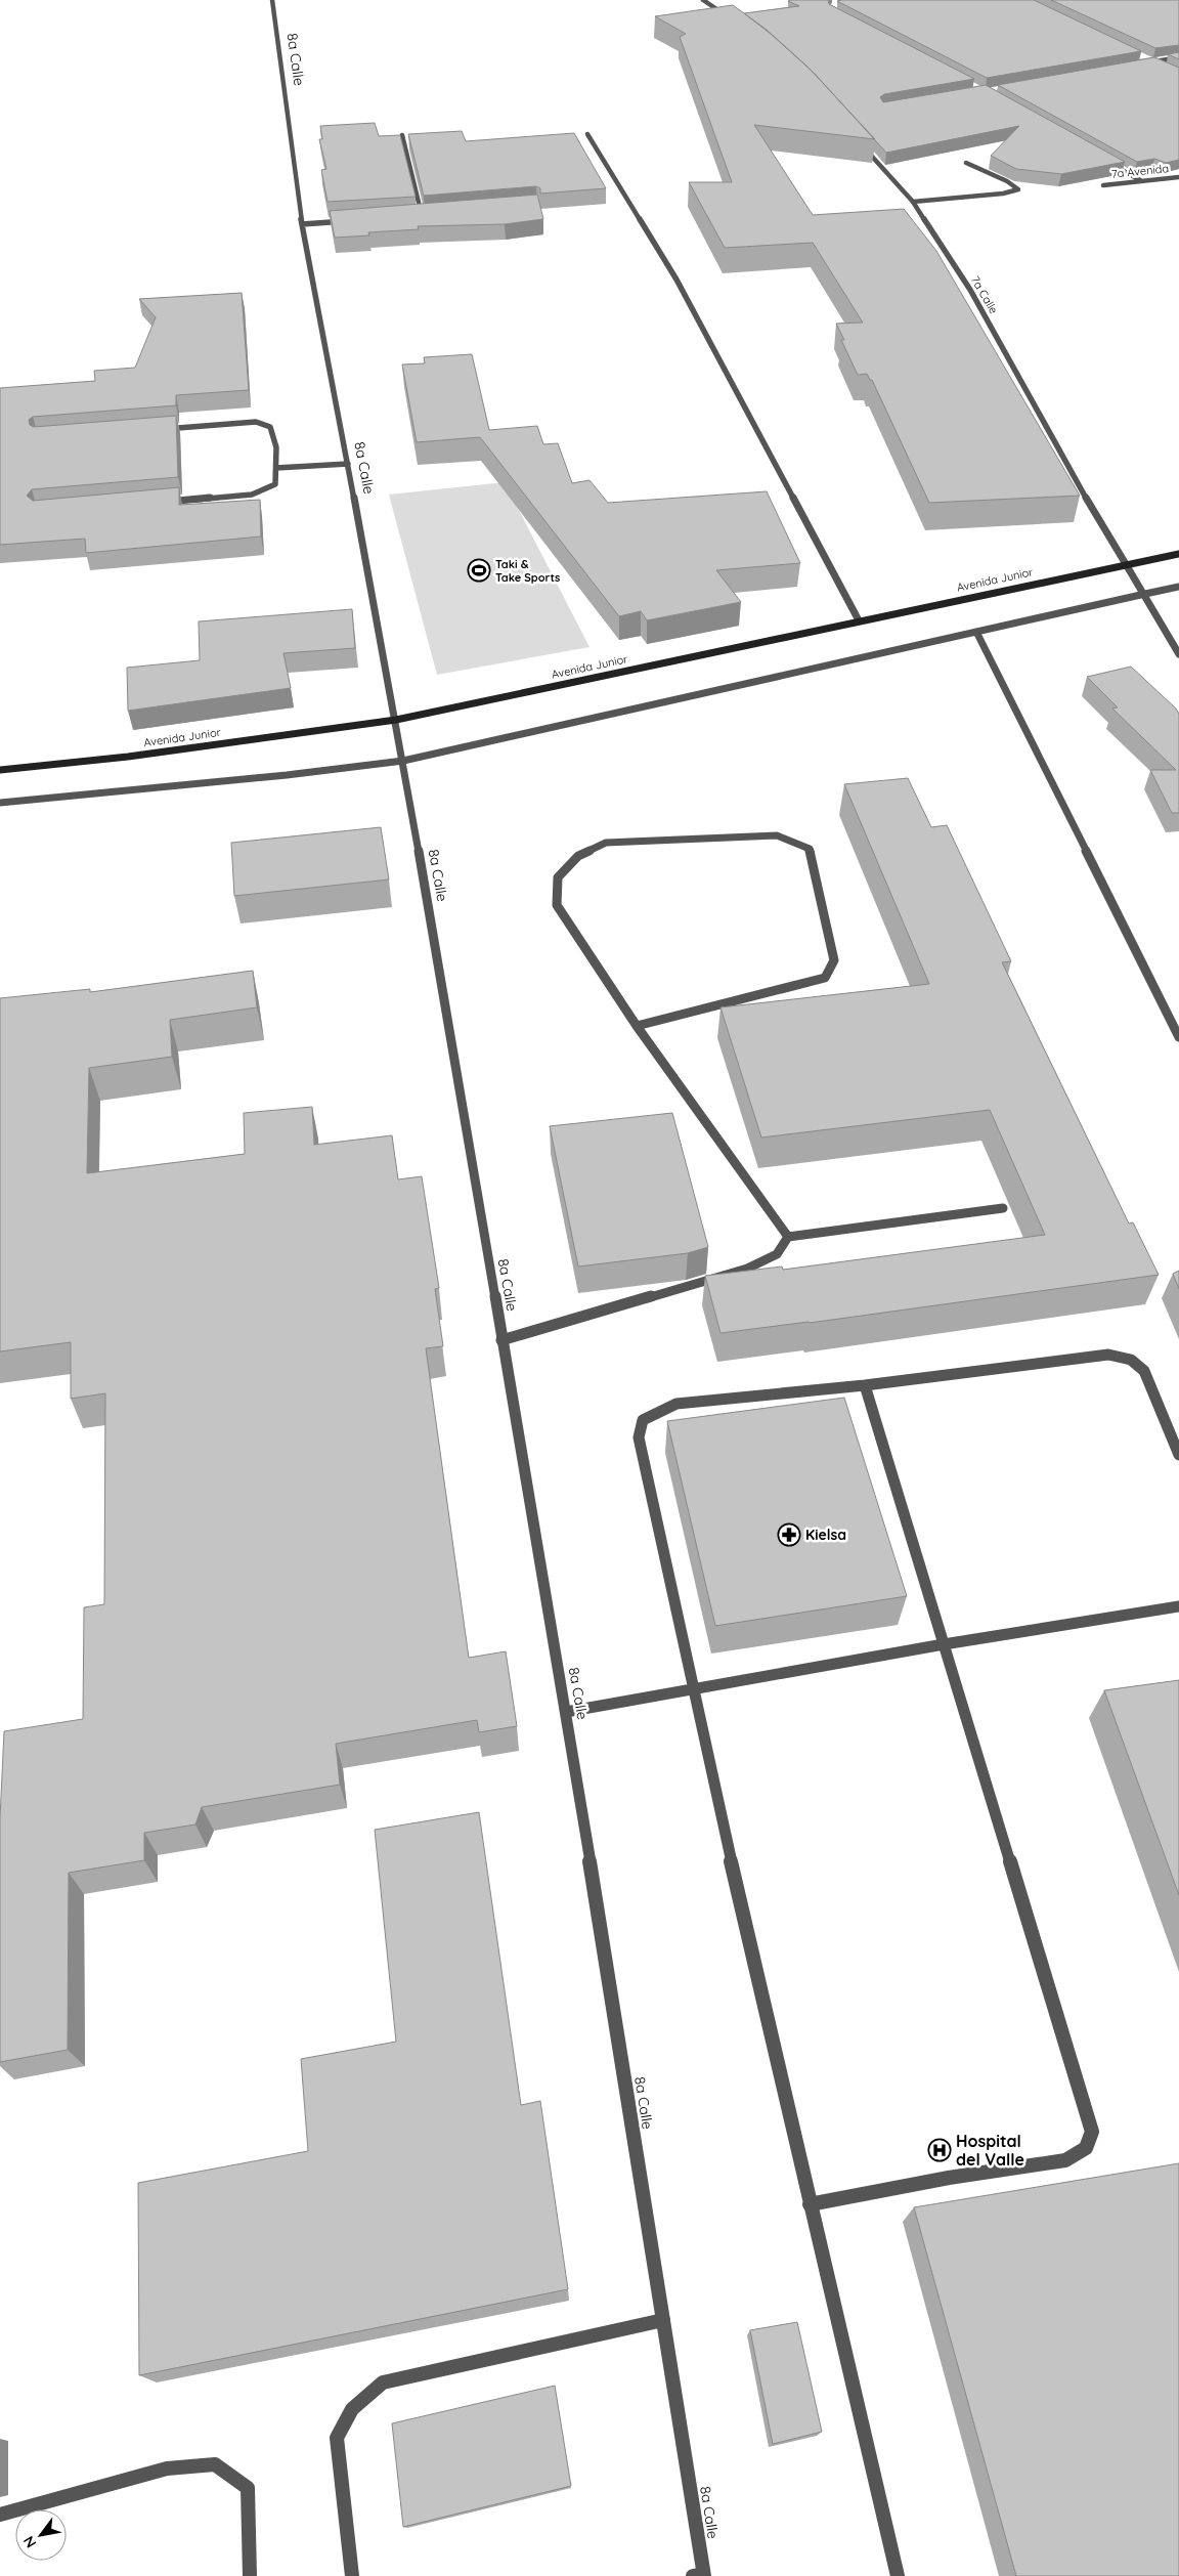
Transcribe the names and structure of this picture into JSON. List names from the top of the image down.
{
  "streets": {
    "main road": ["Avenida Junior"],
    "street": ["8a Calle", "7a Avenida", "7a Calle"]
  },
  "crossings": [
    ["8a Calle", "Avenida Junior"],
    ["7a Calle", "Avenida Junior"]
  ],
  "places": {
    "sports": ["Taki & Take Sports"],
    "pharmacy": ["Kielsa"],
    "hospital": ["Hospital del Valle"]
  },
  "north": "bottom left"
}
